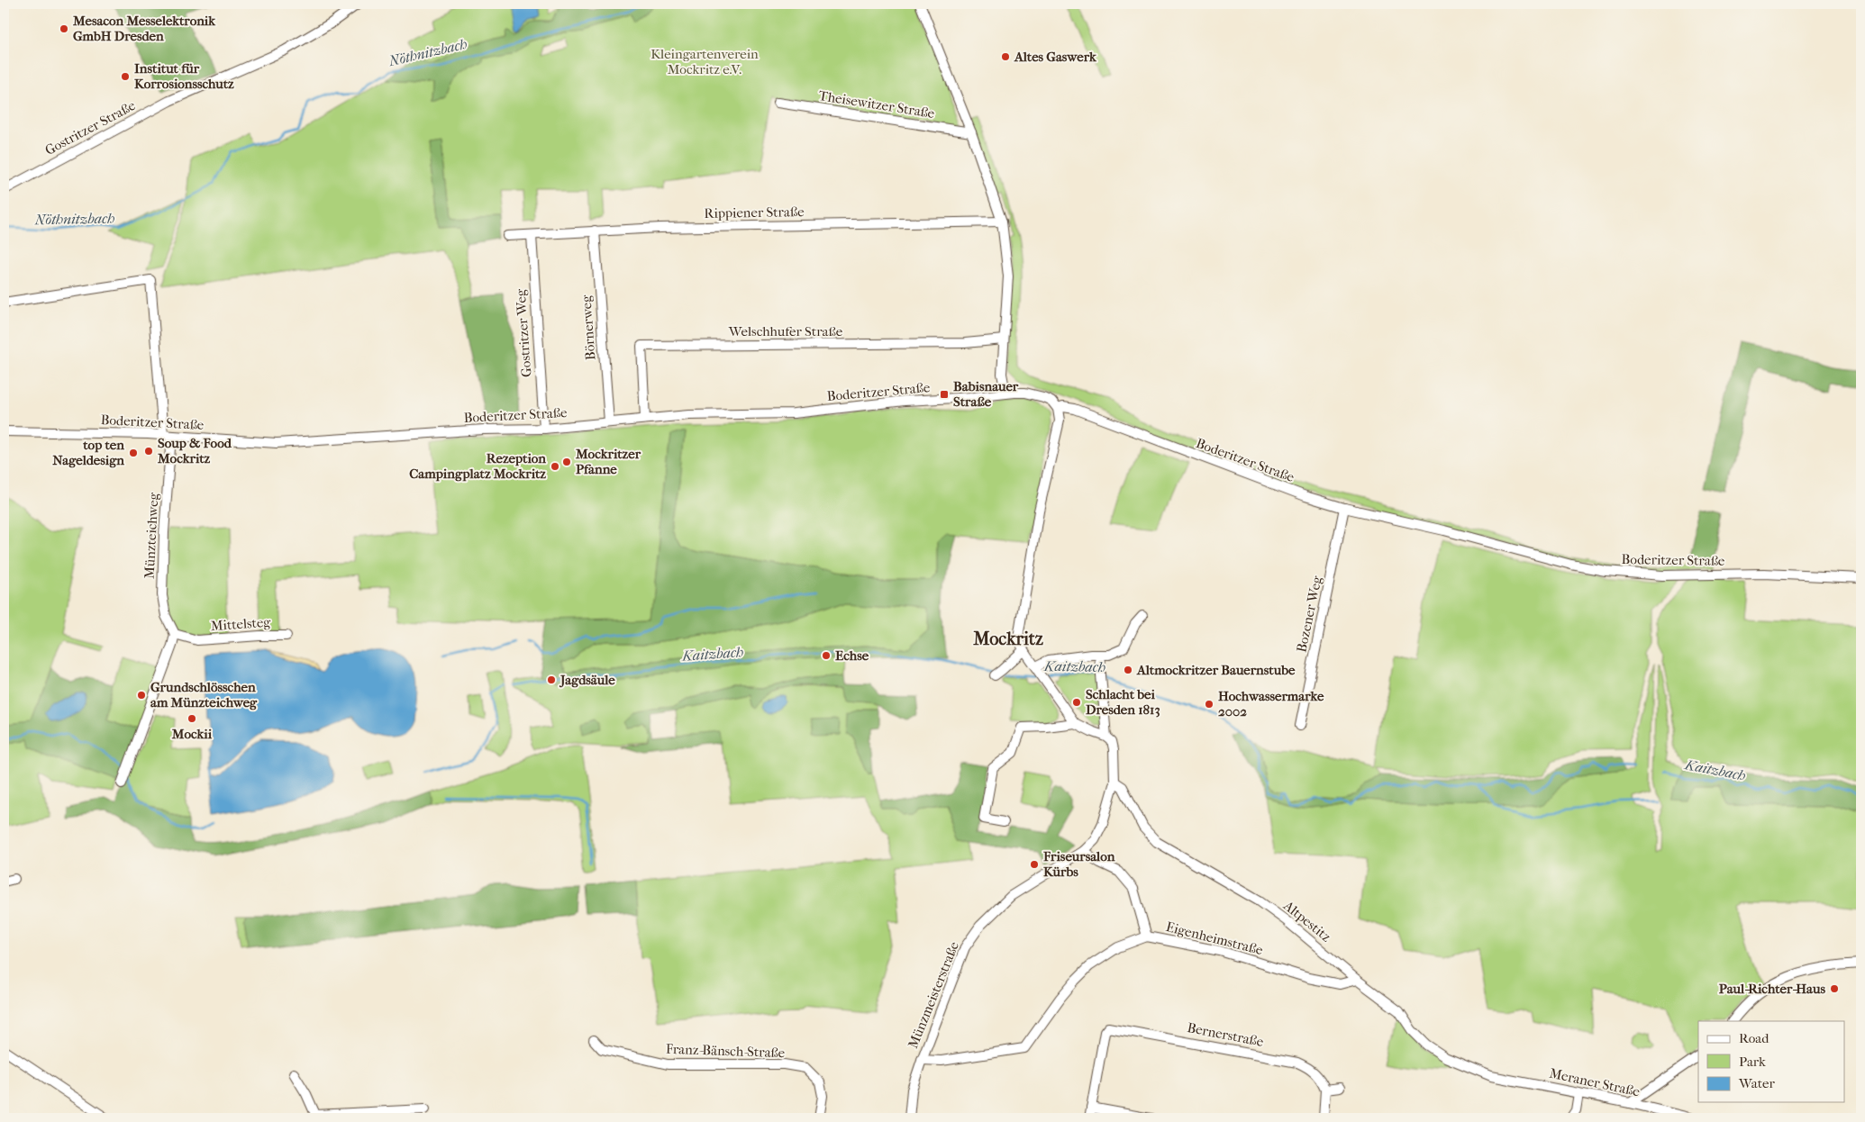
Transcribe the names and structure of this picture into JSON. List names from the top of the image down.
{
  "streets": {
    "street": [
      "Theisewitzer Straße",
      "Gostritzer Straße",
      "Rippiener Straße",
      "Börnerweg",
      "Welschhufer Straße",
      "Gostritzer Weg",
      "Boderitzer Straße",
      "Münzteichweg",
      "Bozener Weg",
      "Mittelsteg",
      "Altpestitz",
      "Eigenheimstraße",
      "Münzmeisterstraße",
      "Bernerstraße",
      "Franz-Bänsch-Straße",
      "Meraner Straße"
    ]
  },
  "crossings": [
    ["Rippiener Straße", "Börnerweg"],
    ["Rippiener Straße", "Gostritzer Weg"],
    ["Börnerweg", "Boderitzer Straße"],
    ["Welschhufer Straße", "Boderitzer Straße"],
    ["Gostritzer Weg", "Boderitzer Straße"],
    ["Boderitzer Straße", "Münzteichweg"],
    ["Boderitzer Straße", "Bozener Weg"],
    ["Münzteichweg", "Mittelsteg"],
    ["Altpestitz", "Eigenheimstraße"],
    ["Altpestitz", "Münzmeisterstraße"],
    ["Altpestitz", "Meraner Straße"],
    ["Eigenheimstraße", "Münzmeisterstraße"]
  ],
  "districts": ["Mockritz"],
  "water": ["Nöthnitzbach", "Kaitzbach"],
  "parks": ["Kleingartenverein Mockritz e.V."],
  "places": {
    "other": [
      "Mesacon Messelektronik GmbH Dresden",
      "Altes Gaswerk",
      "Institut für Korrosionsschutz",
      "Soup & Food Mockritz",
      "top ten Nageldesign",
      "Mockritzer Pfanne",
      "Rezeption Campingplatz Mockritz",
      "Echse",
      "Altmockritzer Bauernstube",
      "Jagdsäule",
      "Grundschlösschen am Münzteichweg",
      "Schlacht bei Dresden 1813",
      "Hochwassermarke 2002",
      "Mockii",
      "Friseursalon Kürbs",
      "Paul-Richter-Haus"
    ],
    "transit": ["Babisnauer Straße"]
  },
  "legend": ["Road", "Park", "Water"]
}
